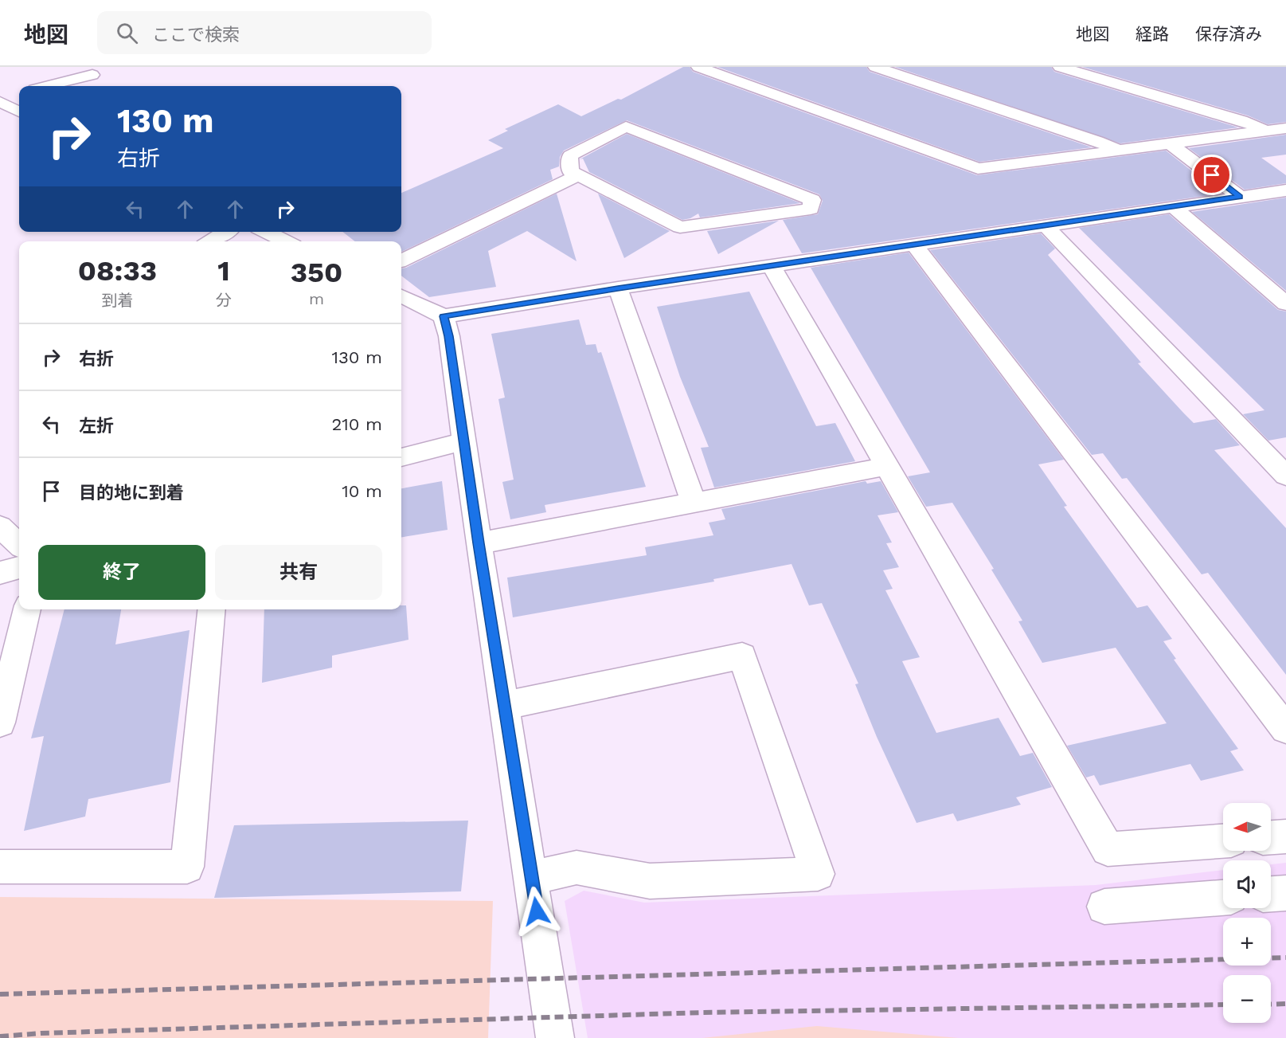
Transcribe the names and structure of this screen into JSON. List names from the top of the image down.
{
  "north": "left",
  "page": {
    "header": "地図",
    "search": "ここで検索",
    "nav": ["地図", "経路", "保存済み"],
    "turn": ["130 m", "右折"],
    "eta": [
      "08:33",
      "到着",
      "1",
      "分",
      "350",
      "m"
    ],
    "list": [
      {
        "name": "右折",
        "value": "130 m"
      },
      {
        "name": "左折",
        "value": "210 m"
      },
      {
        "name": "目的地に到着",
        "value": "10 m"
      }
    ],
    "buttons": ["終了", "共有"],
    "map_buttons": ["+", "−"]
  }
}
